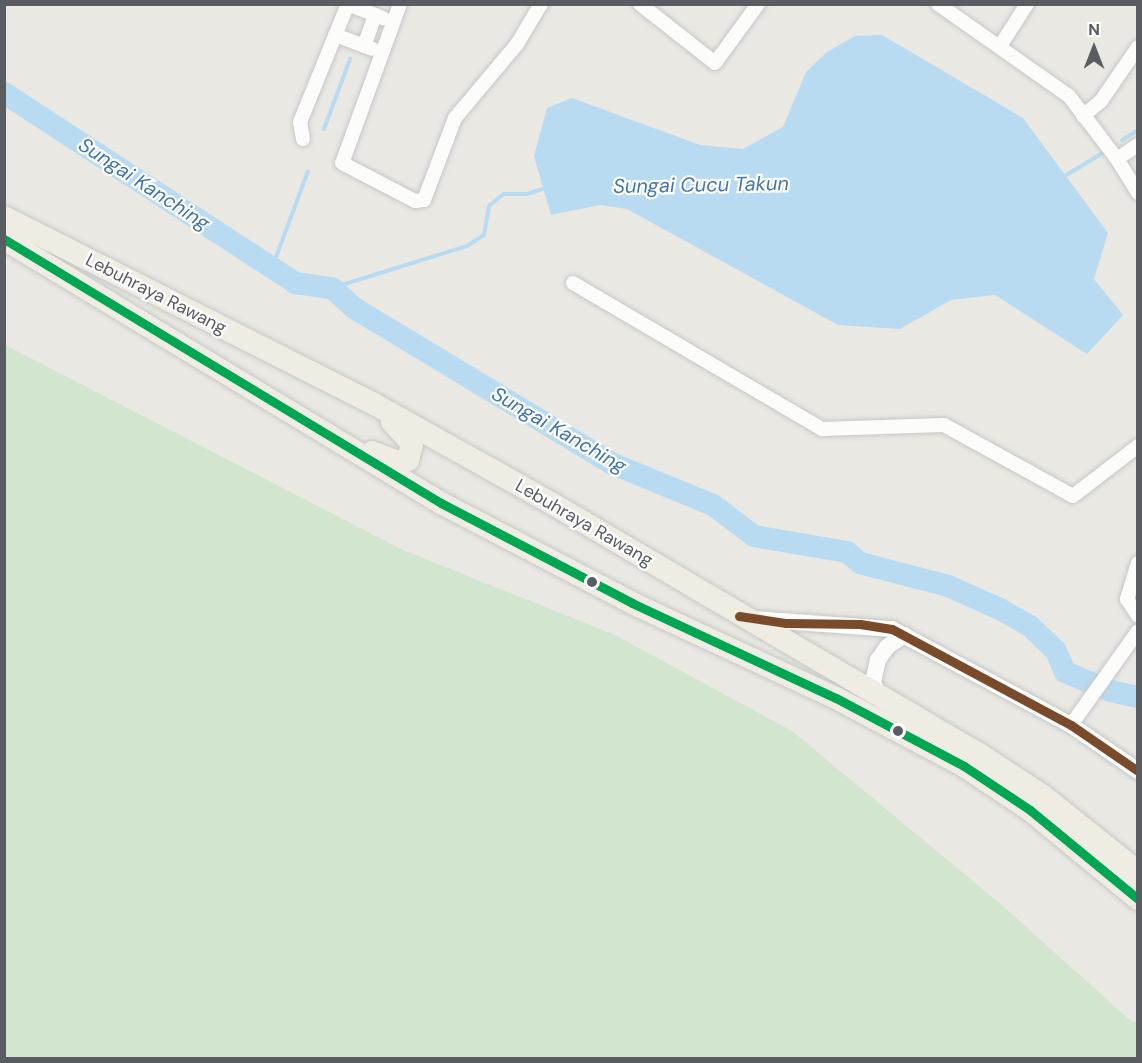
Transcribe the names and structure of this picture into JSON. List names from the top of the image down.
{
  "streets": {
    "highway": ["Lebuhraya Rawang"]
  },
  "water": ["Sungai Kanching", "Sungai Cucu Takun"],
  "north": "top"
}
